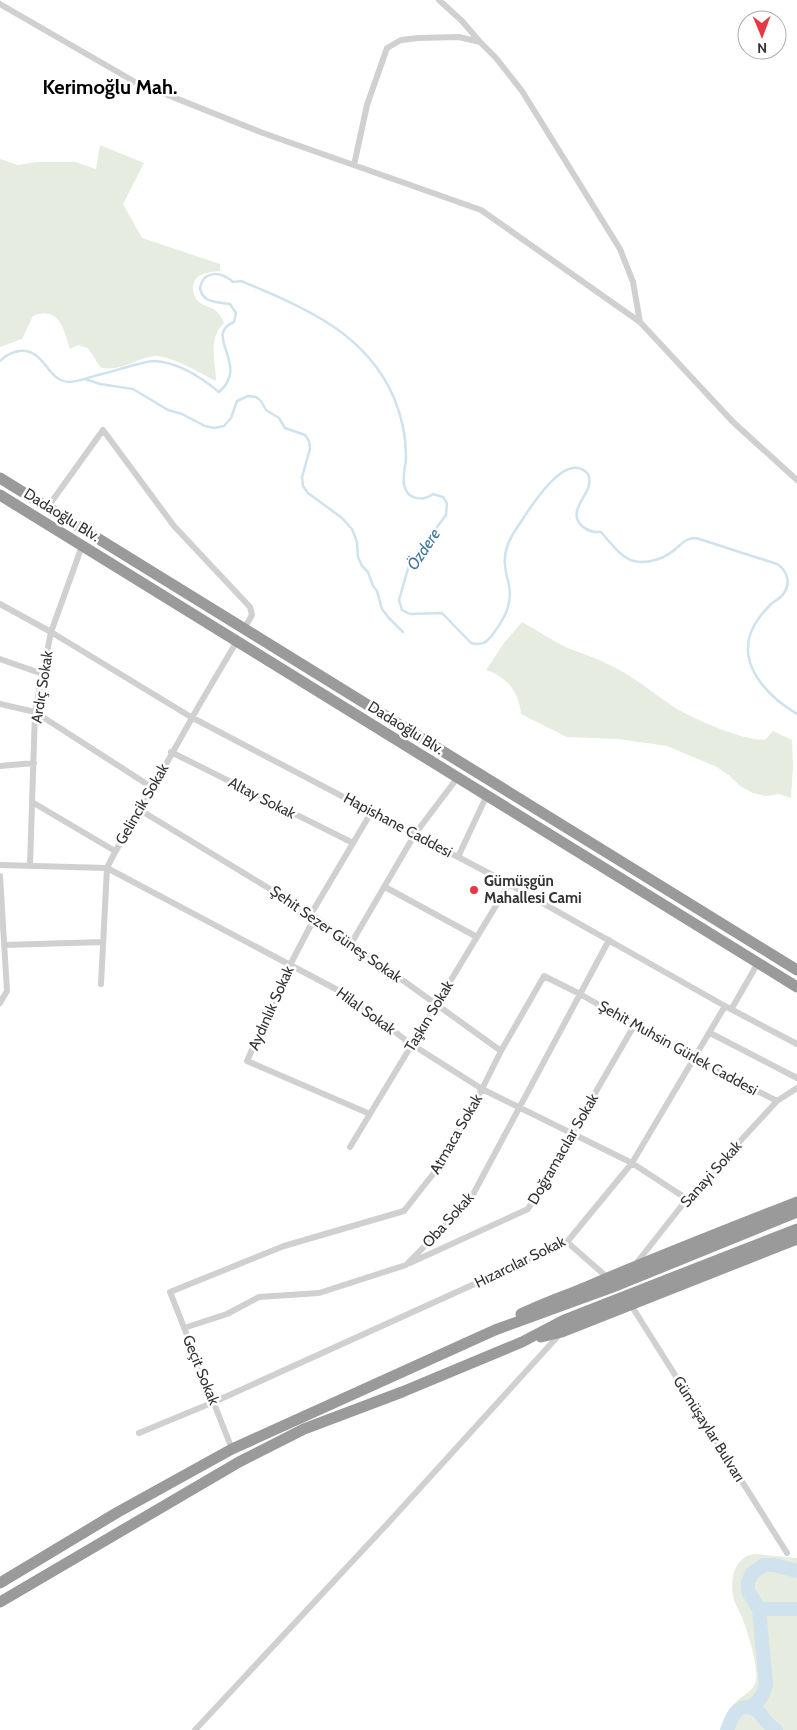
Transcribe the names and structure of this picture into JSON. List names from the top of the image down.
{
  "streets": {
    "highway": ["Dadaoğlu Blv."],
    "street": [
      "Ardıç Sokak",
      "Altay Sokak",
      "Gelincik Sokak",
      "Hapishane Caddesi",
      "Şehit Sezer Güneş Sokak",
      "Aydınlık Sokak",
      "Hilal Sokak",
      "Taşkın Sokak",
      "Şehit Muhsin Gürlek Caddesi",
      "Atmaca Sokak",
      "Doğramacılar Sokak",
      "Sanayi Sokak",
      "Oba Sokak",
      "Hızarcılar Sokak",
      "Geçit Sokak",
      "Gümüşaylar Bulvarı"
    ]
  },
  "crossings": [
    ["Dadaoğlu Blv.", "Ardıç Sokak"],
    ["Dadaoğlu Blv.", "Gelincik Sokak"],
    ["Dadaoğlu Blv.", "Hızarcılar Sokak"],
    ["Ardıç Sokak", "Hapishane Caddesi"],
    ["Ardıç Sokak", "Hilal Sokak"],
    ["Altay Sokak", "Gelincik Sokak"],
    ["Altay Sokak", "Aydınlık Sokak"],
    ["Gelincik Sokak", "Hapishane Caddesi"],
    ["Gelincik Sokak", "Şehit Sezer Güneş Sokak"],
    ["Gelincik Sokak", "Hilal Sokak"],
    ["Hapishane Caddesi", "Aydınlık Sokak"],
    ["Hapishane Caddesi", "Taşkın Sokak"],
    ["Hapishane Caddesi", "Oba Sokak"],
    ["Hapishane Caddesi", "Hızarcılar Sokak"],
    ["Şehit Sezer Güneş Sokak", "Aydınlık Sokak"],
    ["Şehit Sezer Güneş Sokak", "Taşkın Sokak"],
    ["Şehit Sezer Güneş Sokak", "Atmaca Sokak"],
    ["Aydınlık Sokak", "Hilal Sokak"],
    ["Aydınlık Sokak", "Taşkın Sokak"],
    ["Hilal Sokak", "Taşkın Sokak"],
    ["Hilal Sokak", "Atmaca Sokak"],
    ["Hilal Sokak", "Doğramacılar Sokak"],
    ["Hilal Sokak", "Sanayi Sokak"],
    ["Hilal Sokak", "Oba Sokak"],
    ["Hilal Sokak", "Hızarcılar Sokak"],
    ["Şehit Muhsin Gürlek Caddesi", "Atmaca Sokak"],
    ["Şehit Muhsin Gürlek Caddesi", "Doğramacılar Sokak"],
    ["Şehit Muhsin Gürlek Caddesi", "Sanayi Sokak"],
    ["Şehit Muhsin Gürlek Caddesi", "Oba Sokak"],
    ["Şehit Muhsin Gürlek Caddesi", "Hızarcılar Sokak"],
    ["Atmaca Sokak", "Oba Sokak"],
    ["Atmaca Sokak", "Geçit Sokak"],
    ["Doğramacılar Sokak", "Oba Sokak"],
    ["Oba Sokak", "Geçit Sokak"],
    ["Hızarcılar Sokak", "Geçit Sokak"]
  ],
  "districts": ["Kerimoğlu Mah."],
  "water": ["Özdere"],
  "places": ["Gümüşgün Mahallesi Cami"],
  "north": "bottom"
}
